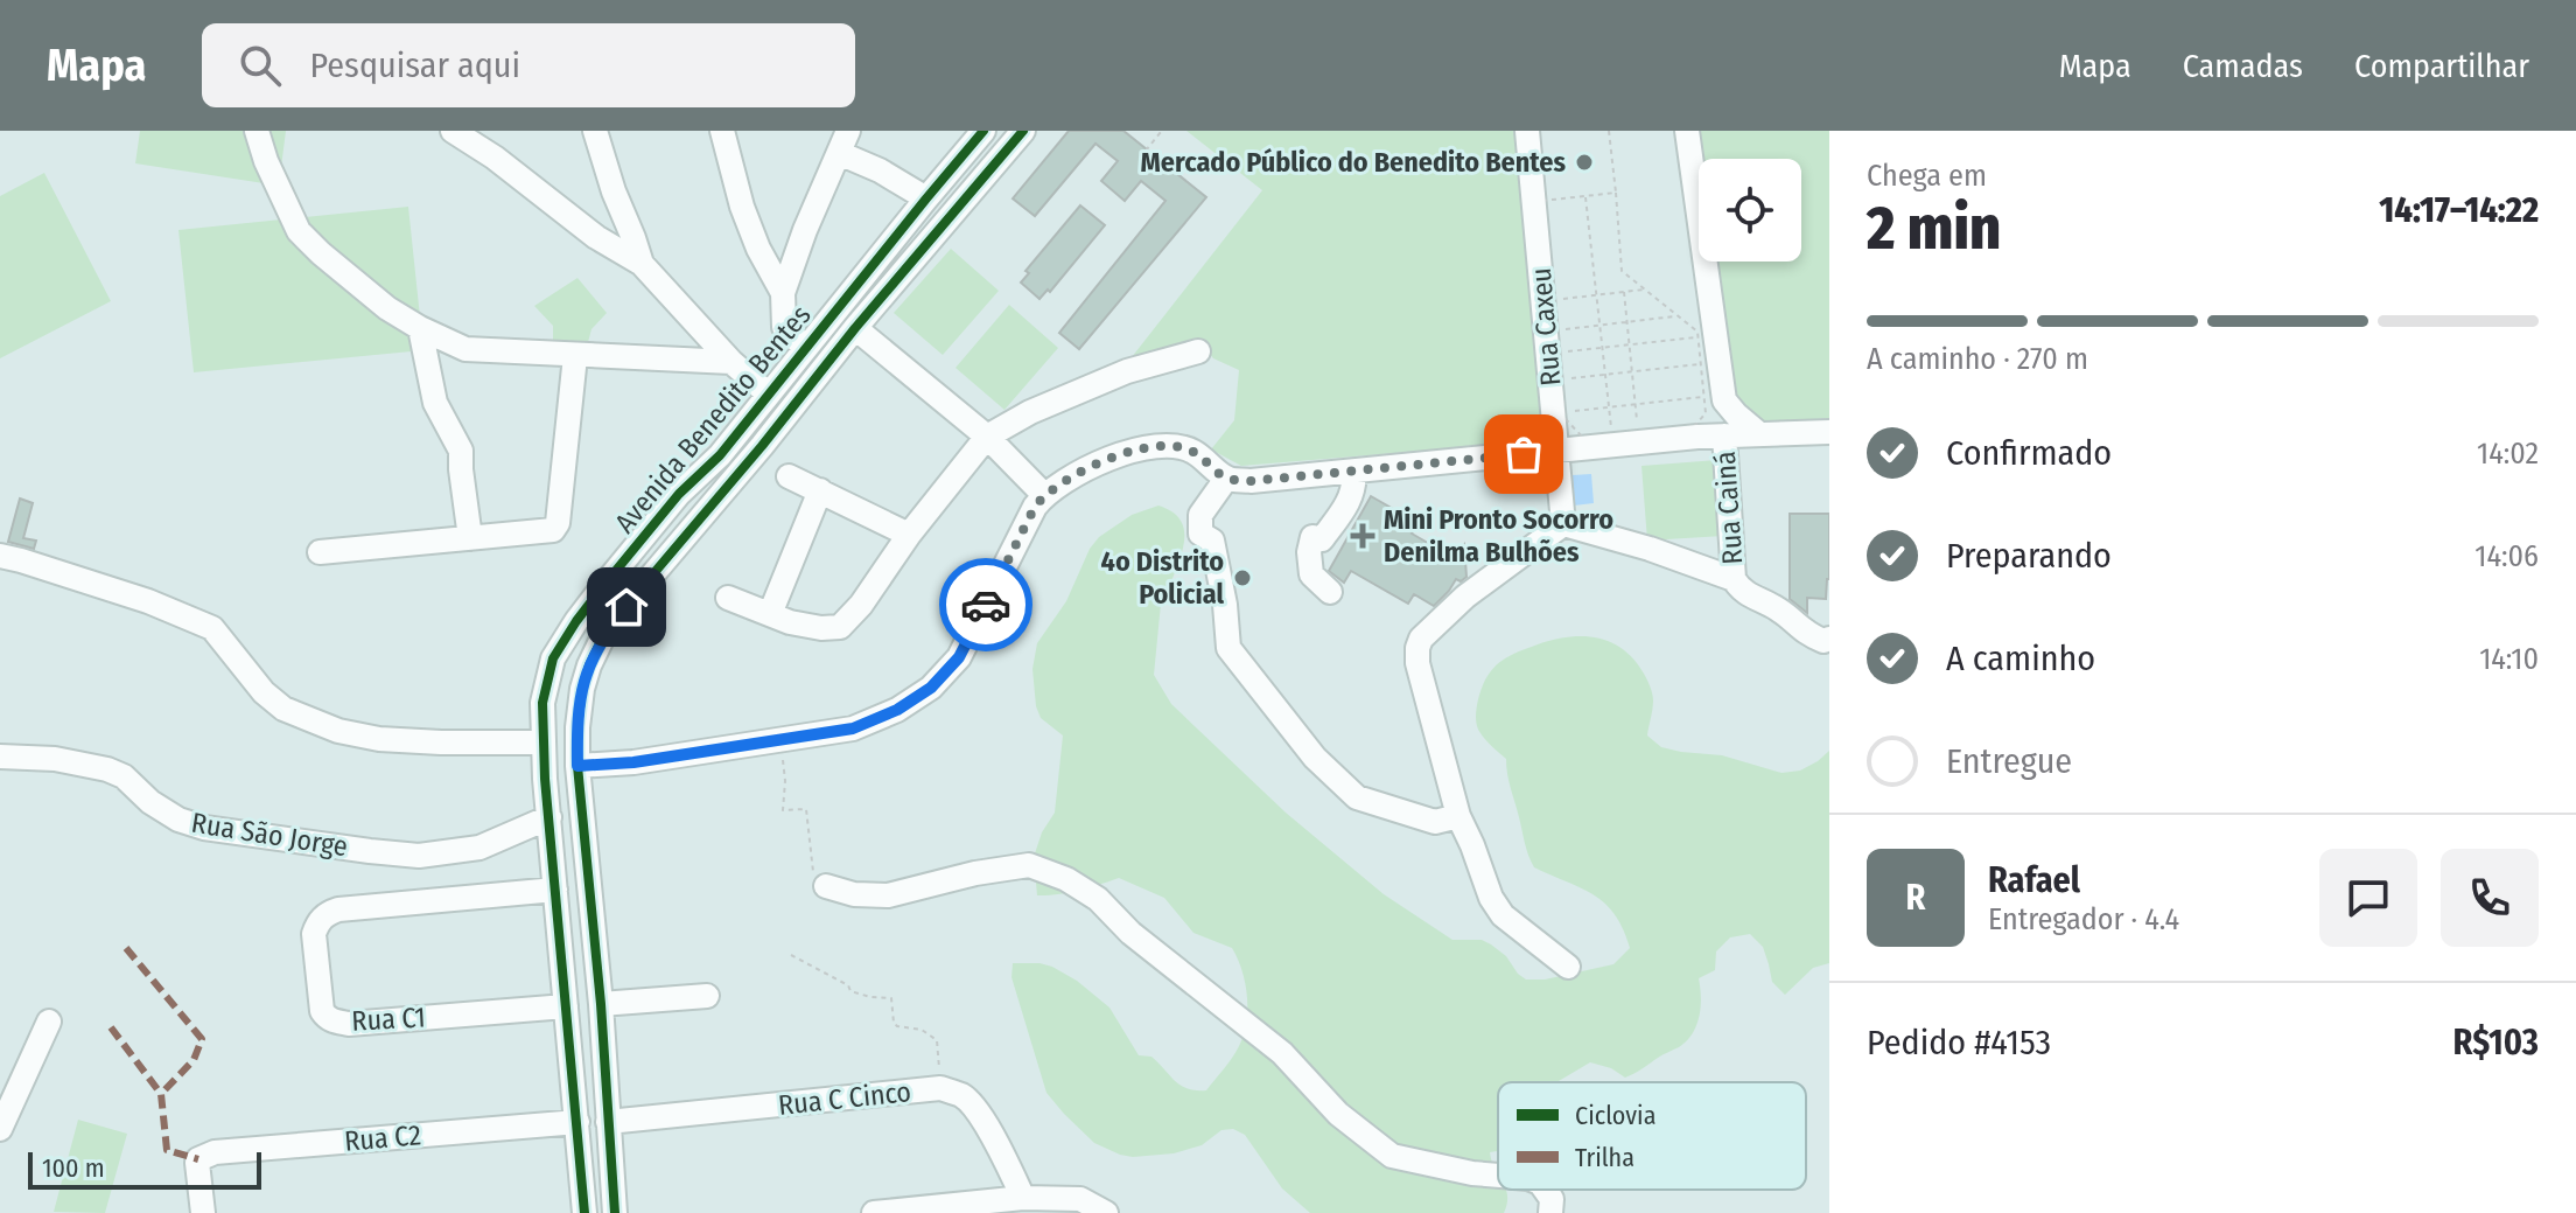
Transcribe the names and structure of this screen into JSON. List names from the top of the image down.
{
  "streets": {
    "street": [
      "Rua Caxeu",
      "Avenida Benedito Bentes",
      "Rua Cainá",
      "Rua São Jorge",
      "Rua C1",
      "Rua C Cinco",
      "Rua C2"
    ]
  },
  "crossings": [
    ["Avenida Benedito Bentes", "Rua São Jorge"],
    ["Avenida Benedito Bentes", "Rua C1"],
    ["Avenida Benedito Bentes", "Rua C Cinco"],
    ["Avenida Benedito Bentes", "Rua C2"]
  ],
  "places": {
    "other": ["Mercado Público do Benedito Bentes", "4o Distrito Policial"],
    "health": ["Mini Pronto Socorro Denilma Bulhões"]
  },
  "legend": ["Ciclovia", "Trilha"],
  "scale_bar": "100 m",
  "page": {
    "header": "Mapa",
    "search": "Pesquisar aqui",
    "nav": ["Mapa", "Camadas", "Compartilhar"],
    "heading": ["2 min", "Chega em", "14:17–14:22"],
    "panel": [
      "Rafael",
      "Entregador · 4.4",
      "Pedido #4153",
      "R$103"
    ],
    "bar": "A caminho · 270 m",
    "list": [
      ["Confirmado", "14:02"],
      ["Preparando", "14:06"],
      ["A caminho", "14:10"],
      "Entregue"
    ],
    "round": "R",
    "scale": "100 m"
  }
}
